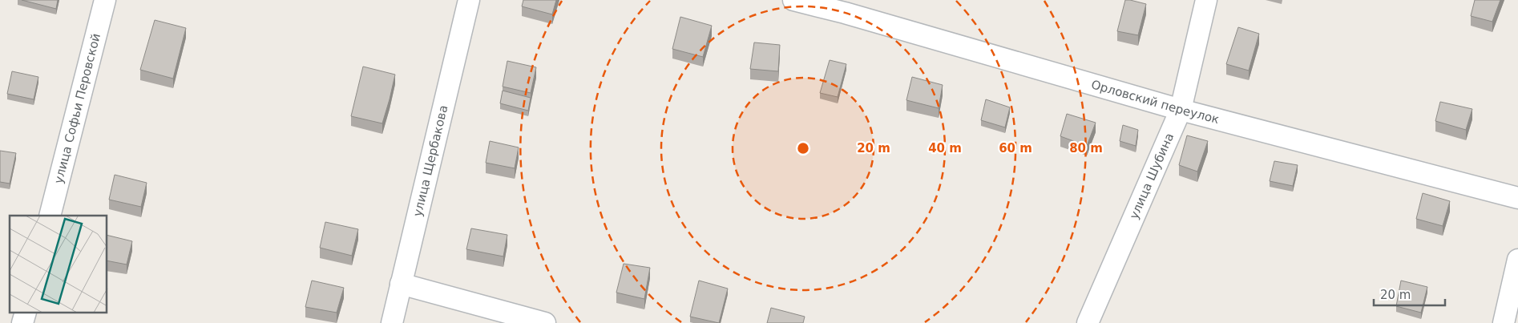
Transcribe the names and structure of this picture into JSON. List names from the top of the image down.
{
  "streets": {
    "street": [
      "Орловский переулок",
      "улица Софьи Перовской",
      "улица Щербакова",
      "улица Шубина"
    ]
  },
  "crossings": [
    ["Орловский переулок", "улица Шубина"]
  ],
  "scale_bar": "20 m",
  "rings": [
    "20 m",
    "40 m",
    "60 m",
    "80 m"
  ]
}
